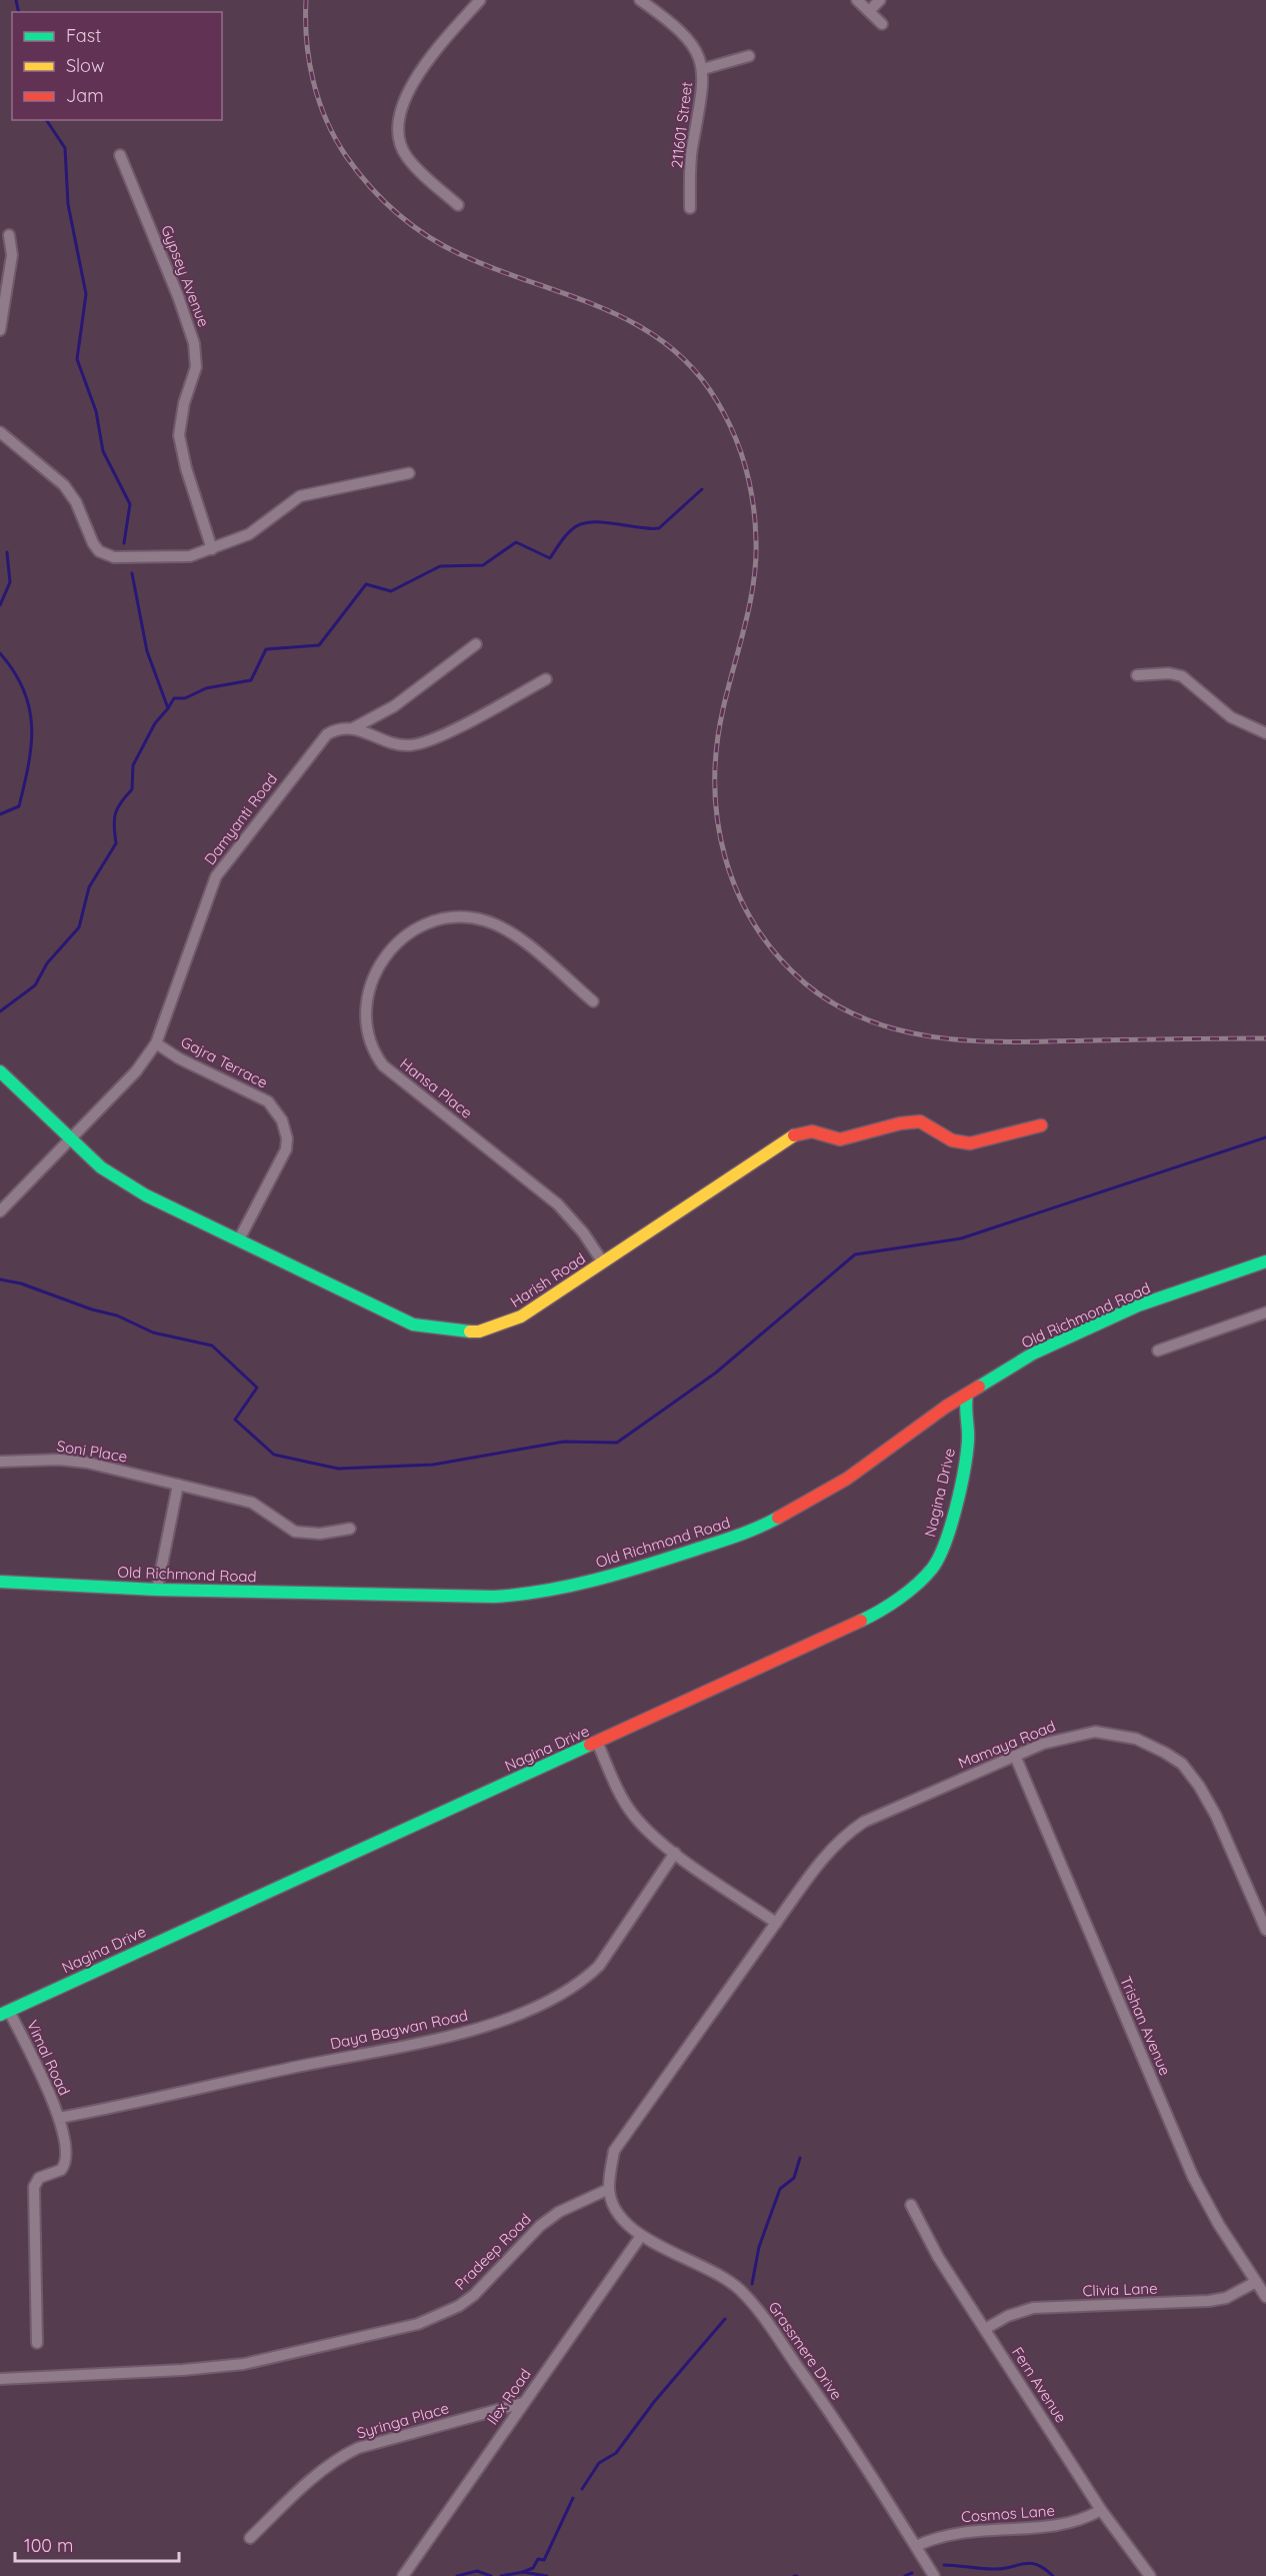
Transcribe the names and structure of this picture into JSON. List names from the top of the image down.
{
  "streets": {
    "street": [
      "211601 Street",
      "Gypsey Avenue",
      "Damyanti Road",
      "Gajra Terrace",
      "Hansa Place",
      "Harish Road",
      "Old Richmond Road",
      "Soni Place",
      "Nagina Drive",
      "Mamaya Road",
      "Trishan Avenue",
      "Daya Bagwan Road",
      "Vimal Road",
      "Pradeep Road",
      "Clivia Lane",
      "Grassmere Drive",
      "Fern Avenue",
      "Ilex Road",
      "Syringa Place",
      "Cosmos Lane"
    ]
  },
  "crossings": [
    ["Damyanti Road", "Gajra Terrace"],
    ["Damyanti Road", "Harish Road"],
    ["Gajra Terrace", "Harish Road"],
    ["Hansa Place", "Harish Road"],
    ["Old Richmond Road", "Nagina Drive"],
    ["Nagina Drive", "Vimal Road"],
    ["Mamaya Road", "Trishan Avenue"],
    ["Trishan Avenue", "Clivia Lane"],
    ["Daya Bagwan Road", "Vimal Road"],
    ["Pradeep Road", "Grassmere Drive"],
    ["Clivia Lane", "Fern Avenue"],
    ["Grassmere Drive", "Ilex Road"],
    ["Grassmere Drive", "Cosmos Lane"],
    ["Fern Avenue", "Cosmos Lane"],
    ["Ilex Road", "Syringa Place"]
  ],
  "legend": ["Fast", "Slow", "Jam"],
  "scale_bar": "100 m"
}
